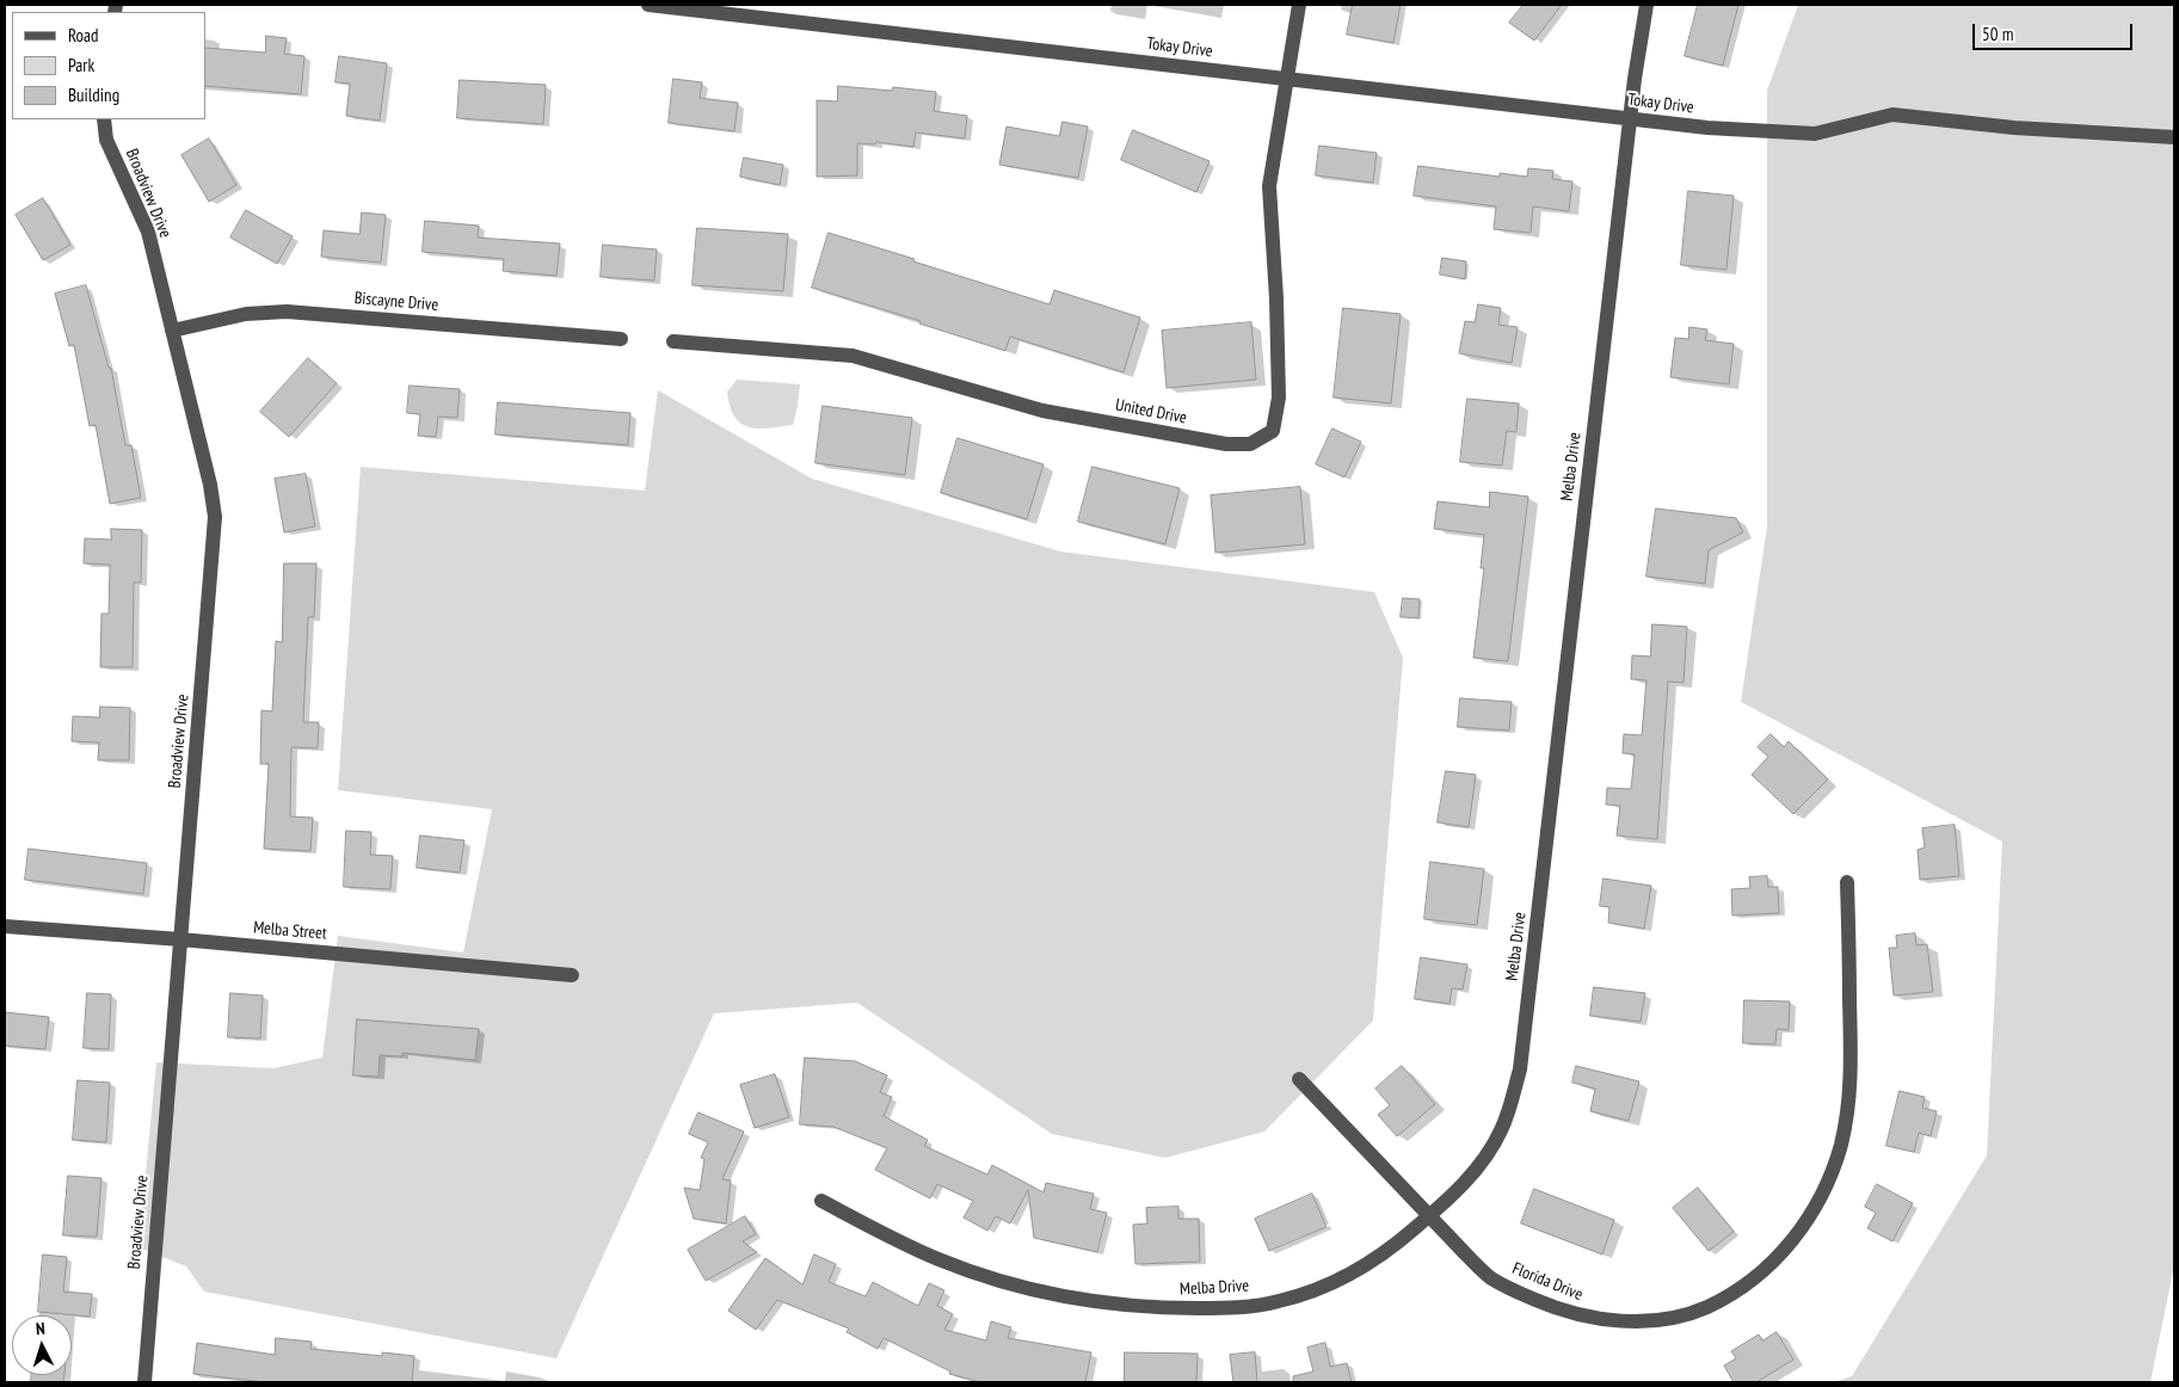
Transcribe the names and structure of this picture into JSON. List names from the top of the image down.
{
  "streets": {
    "street": [
      "Tokay Drive",
      "Broadview Drive",
      "Biscayne Drive",
      "United Drive",
      "Melba Drive",
      "Melba Street",
      "Florida Drive"
    ]
  },
  "crossings": [
    ["Tokay Drive", "United Drive"],
    ["Tokay Drive", "Melba Drive"],
    ["Broadview Drive", "Biscayne Drive"],
    ["Broadview Drive", "Melba Street"],
    ["Melba Drive", "Florida Drive"]
  ],
  "legend": ["Road", "Park", "Building"],
  "scale_bar": "50 m",
  "north": "top"
}
